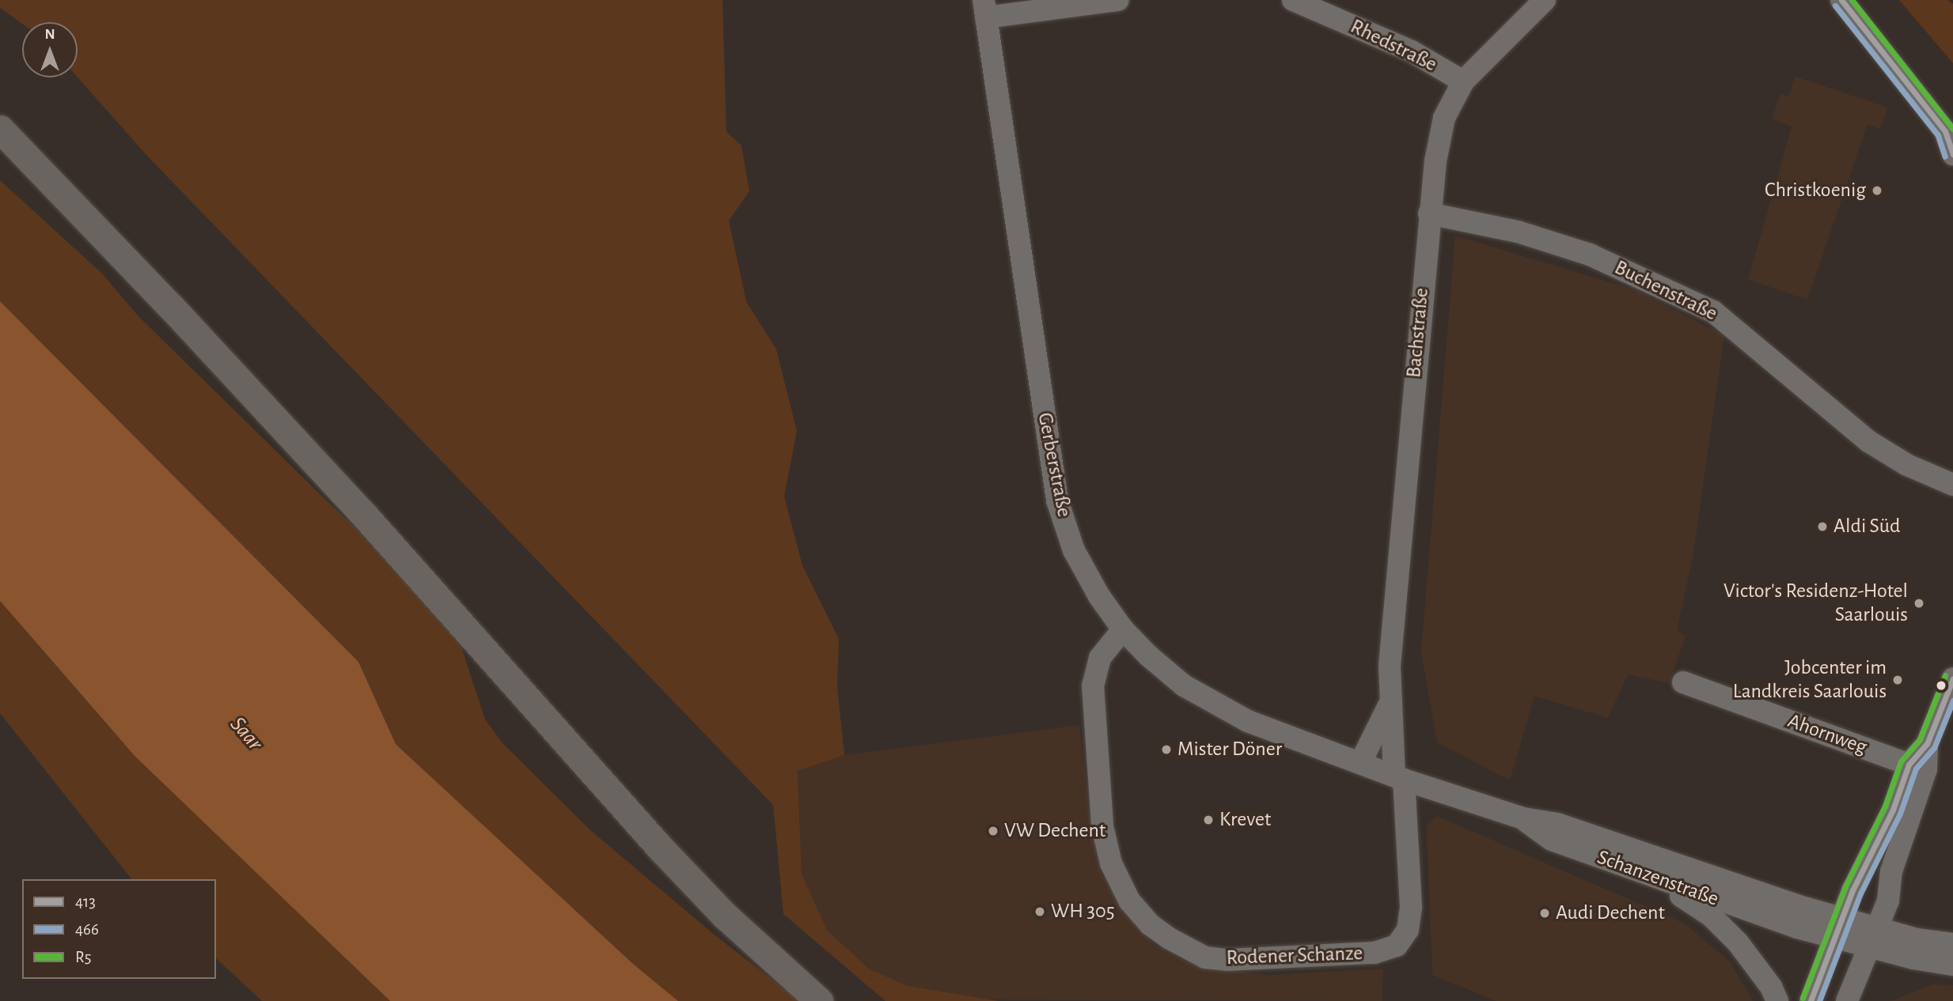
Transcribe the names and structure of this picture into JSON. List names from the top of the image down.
{
  "streets": {
    "street": [
      "Rhedstraße",
      "Buchenstraße",
      "Bachstraße",
      "Gerberstraße",
      "Ahornweg",
      "Schanzenstraße",
      "Rodener Schanze"
    ]
  },
  "crossings": [
    ["Rhedstraße", "Bachstraße"],
    ["Buchenstraße", "Bachstraße"],
    ["Bachstraße", "Gerberstraße"],
    ["Bachstraße", "Schanzenstraße"],
    ["Bachstraße", "Rodener Schanze"],
    ["Gerberstraße", "Schanzenstraße"],
    ["Gerberstraße", "Rodener Schanze"],
    ["Schanzenstraße", "Rodener Schanze"]
  ],
  "water": ["Saar"],
  "places": [
    "Christkoenig",
    "Aldi Süd",
    "Victor's Residenz-Hotel Saarlouis",
    "Jobcenter im Landkreis Saarlouis",
    "Mister Döner",
    "Krevet",
    "VW Dechent",
    "WH 305",
    "Audi Dechent"
  ],
  "lines": ["transit line 413", "transit line R5", "transit line 466"],
  "legend": ["413", "466", "R5"],
  "north": "top"
}
